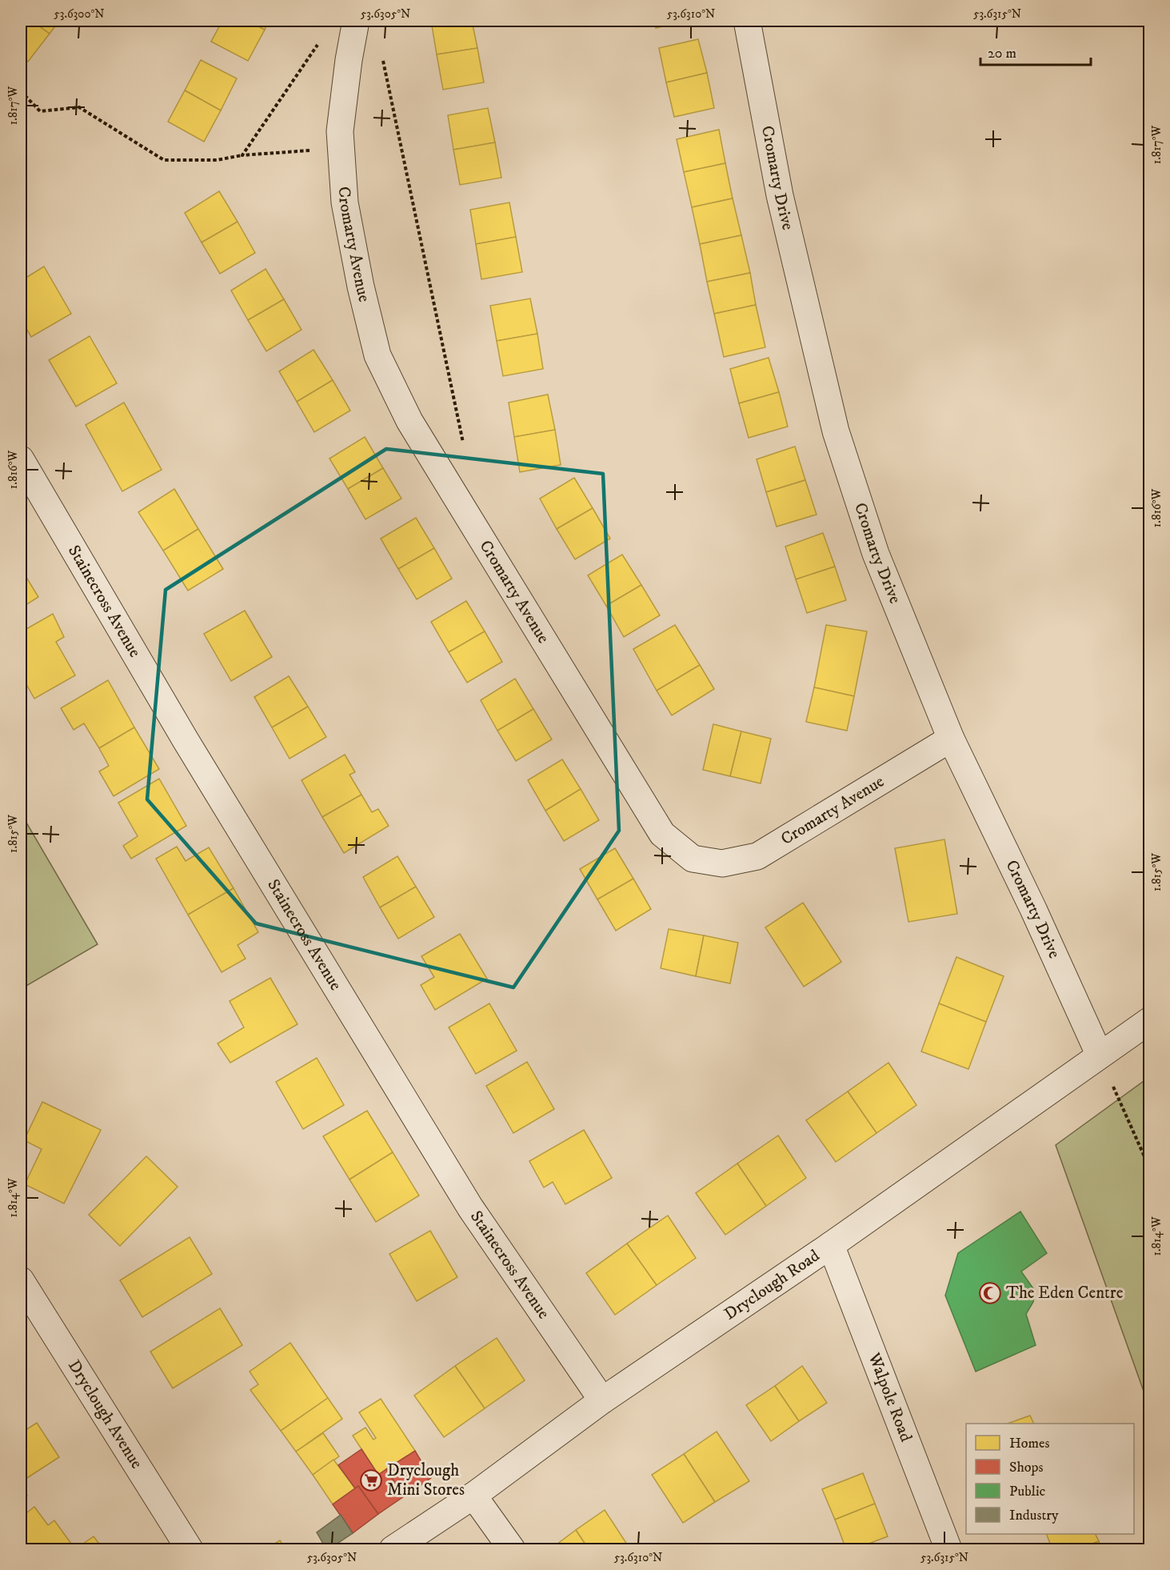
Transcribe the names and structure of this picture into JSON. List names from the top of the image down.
{
  "streets": {
    "street": [
      "Cromarty Drive",
      "Cromarty Avenue",
      "Stainecross Avenue",
      "Dryclough Road",
      "Walpole Road",
      "Dryclough Avenue"
    ]
  },
  "crossings": [
    ["Cromarty Drive", "Cromarty Avenue"],
    ["Cromarty Drive", "Dryclough Road"],
    ["Stainecross Avenue", "Dryclough Road"],
    ["Dryclough Road", "Walpole Road"]
  ],
  "places": {
    "mosque": ["The Eden Centre"],
    "supermarket": ["Dryclough Mini Stores"]
  },
  "legend": [
    "Homes",
    "Shops",
    "Public",
    "Industry"
  ],
  "scale_bar": "20 m",
  "coordinates": [
    "53.6300°N",
    "53.6305°N",
    "53.6310°N",
    "53.6315°N",
    "1.817°W",
    "1.816°W",
    "1.815°W",
    "1.814°W"
  ]
}
